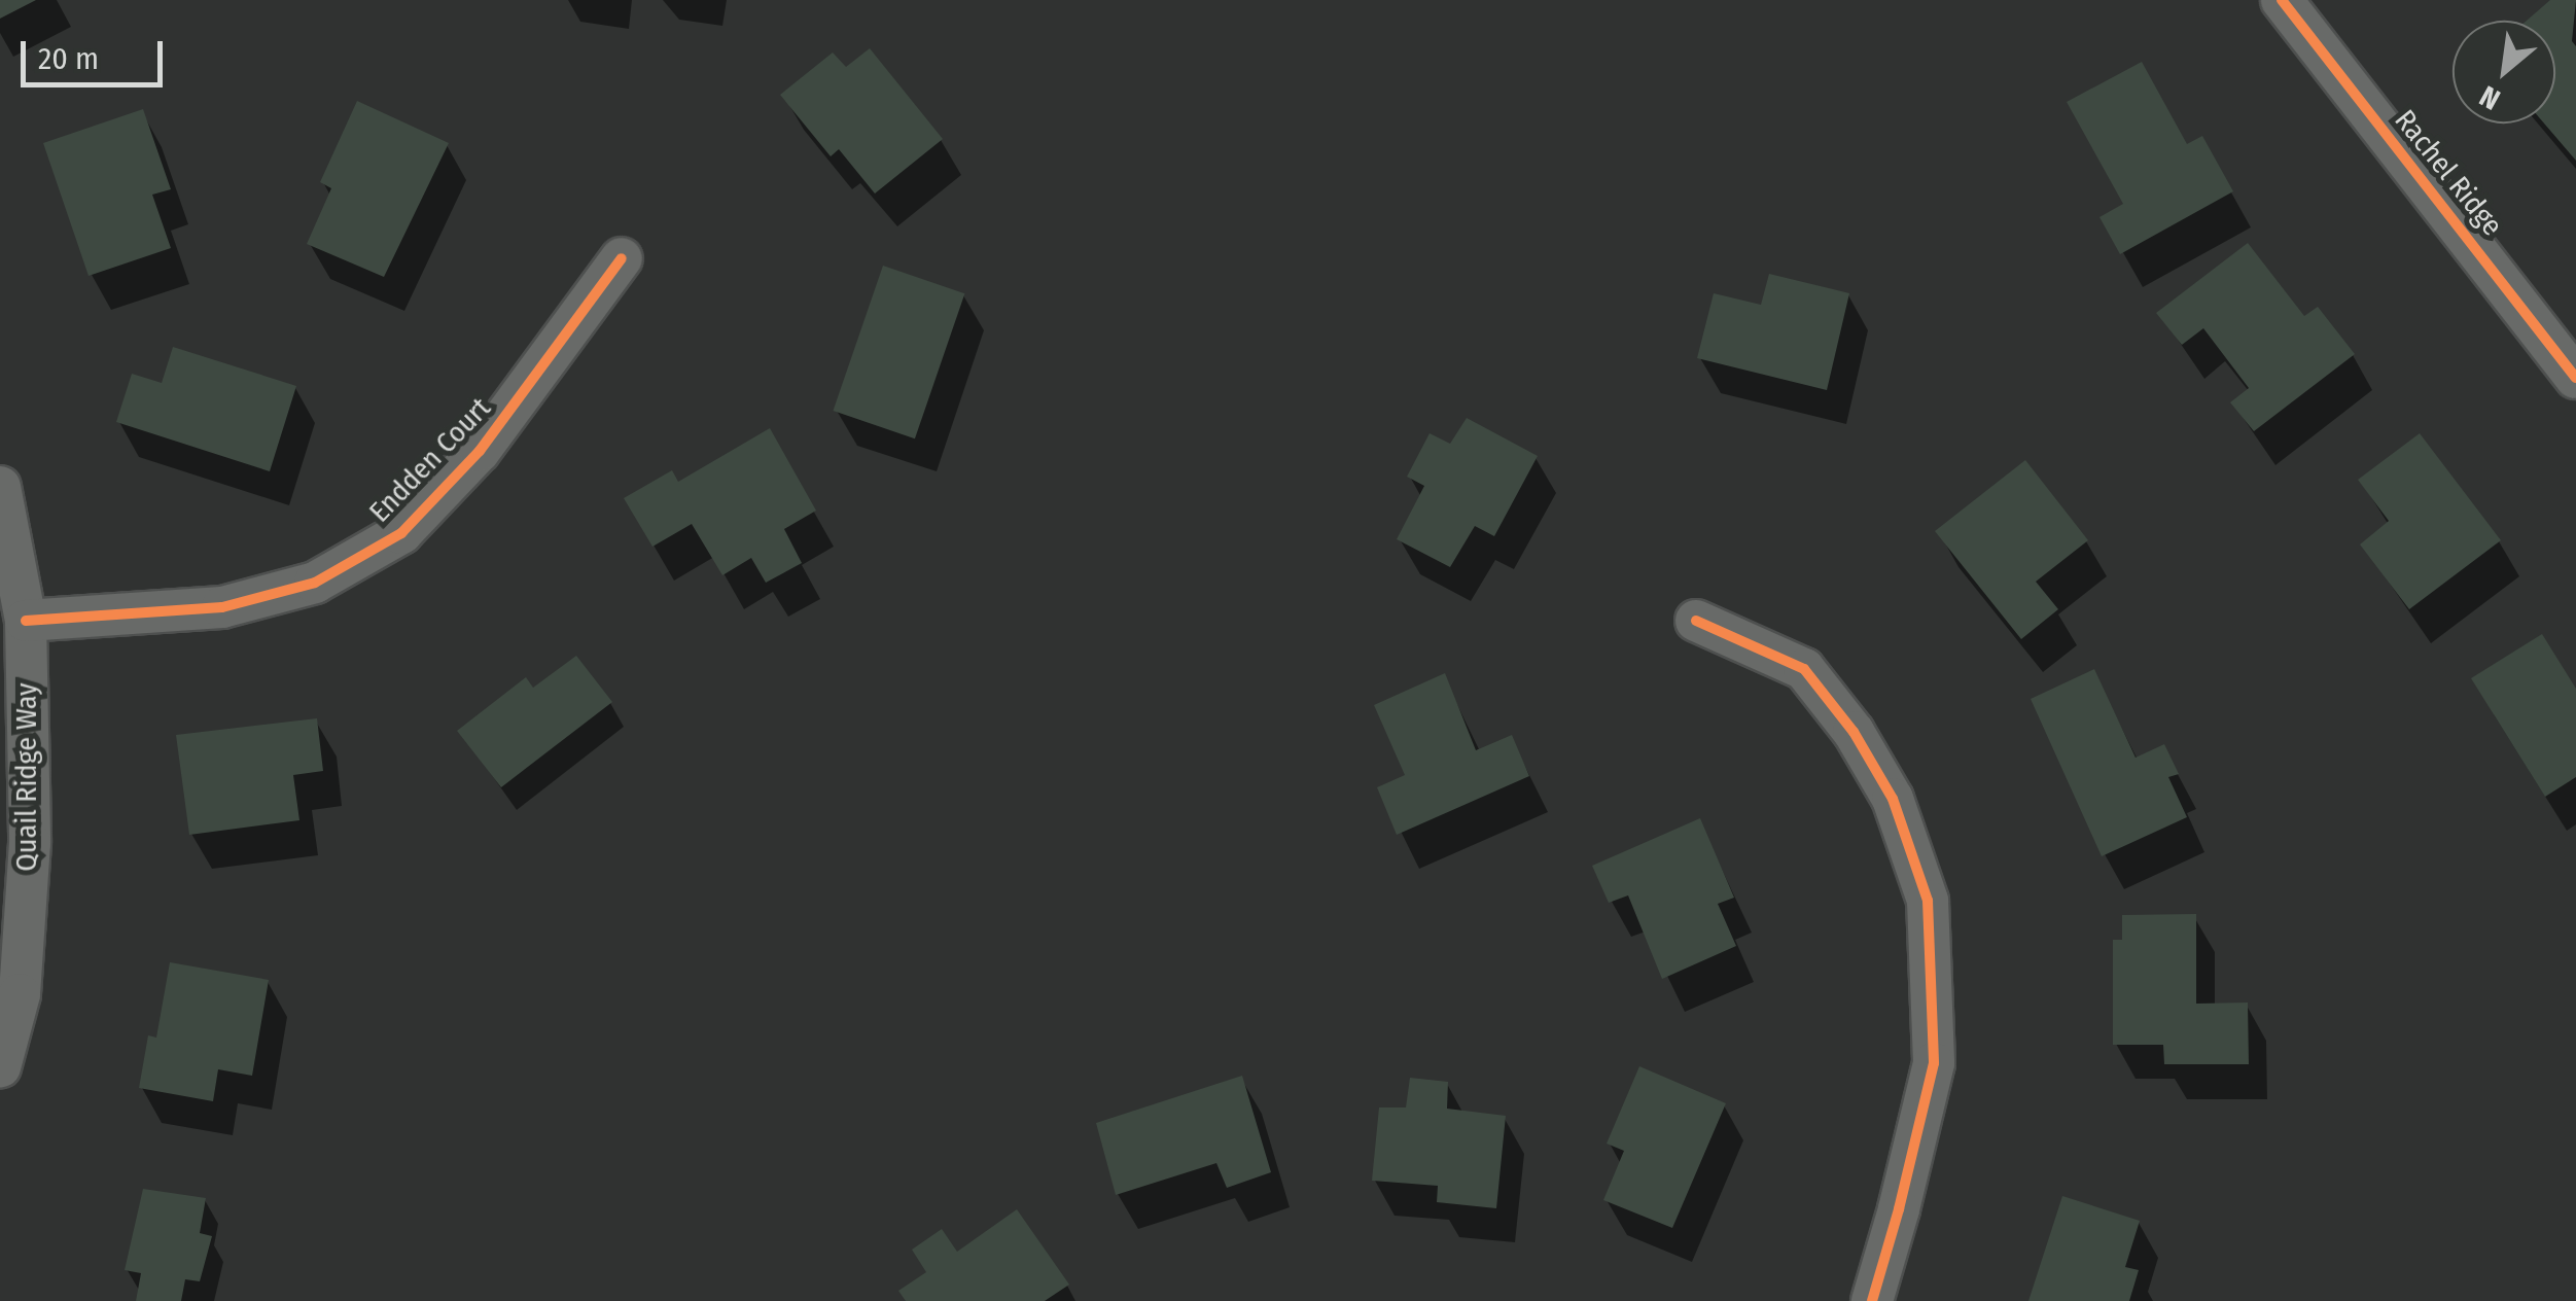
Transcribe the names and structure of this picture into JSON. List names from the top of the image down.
{
  "streets": {
    "street": ["Rachel Ridge", "Endden Court", "Quail Ridge Way"]
  },
  "crossings": [
    ["Endden Court", "Quail Ridge Way"]
  ],
  "scale_bar": "20 m",
  "north": "bottom left"
}
